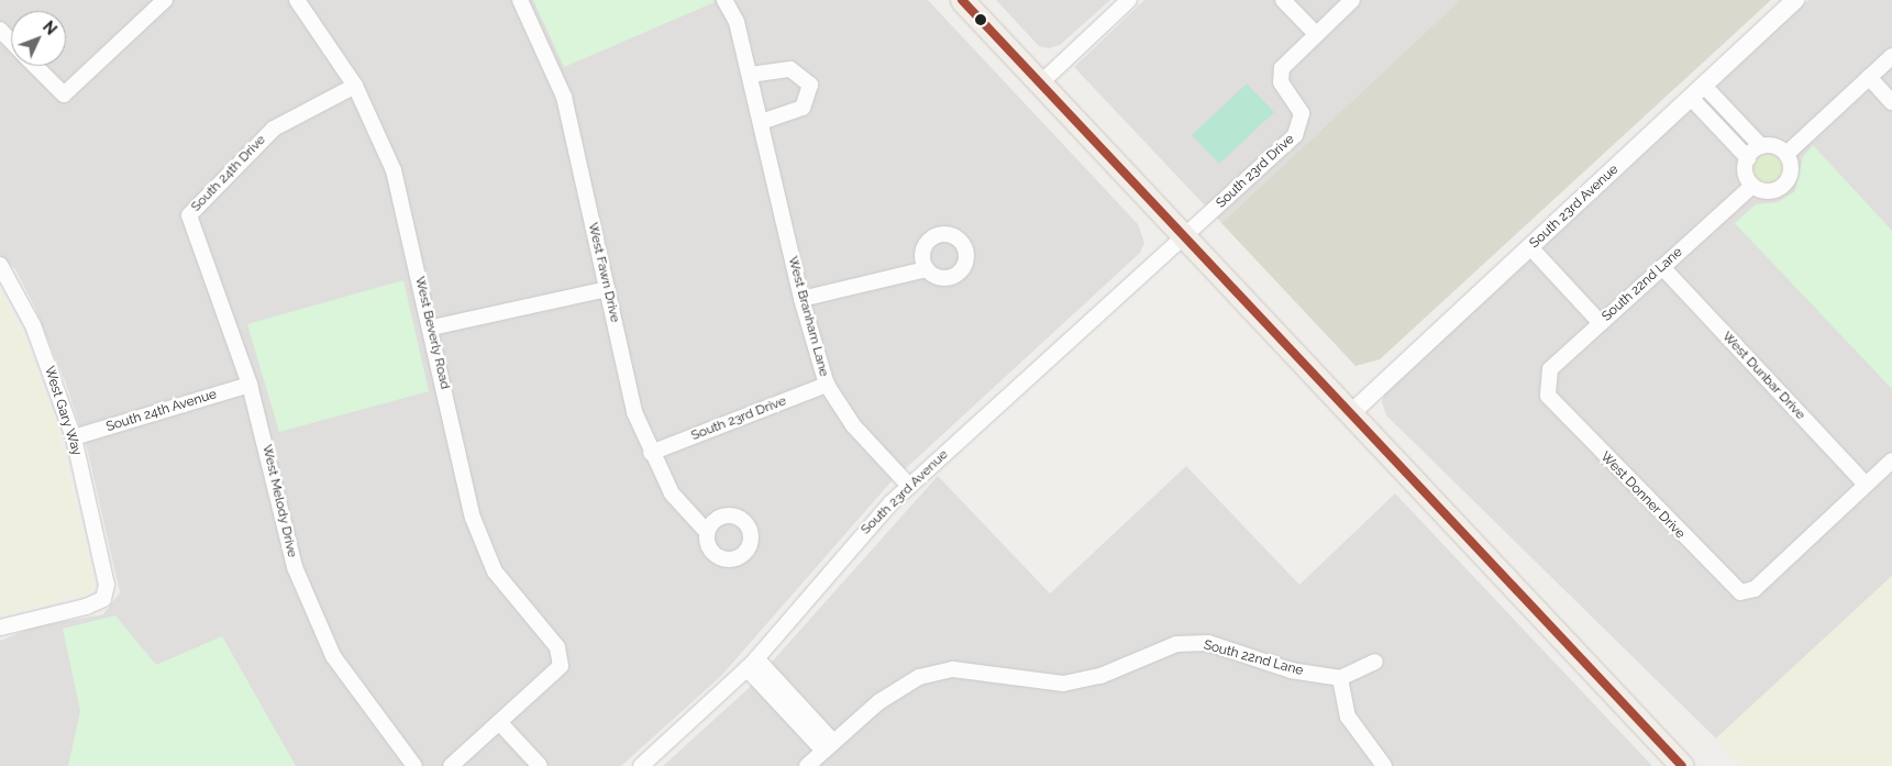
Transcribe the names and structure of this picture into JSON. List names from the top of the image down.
{
  "streets": {
    "street": [
      "South 23rd Drive",
      "South 24th Drive",
      "South 23rd Avenue",
      "West Fawn Drive",
      "South 22nd Lane",
      "West Branham Lane",
      "West Beverly Road",
      "West Dunbar Drive",
      "West Gary Way",
      "South 24th Avenue",
      "West Donner Drive",
      "West Melody Drive"
    ]
  },
  "crossings": [
    ["South 23rd Drive", "South 23rd Avenue"],
    ["South 23rd Drive", "West Fawn Drive"],
    ["South 23rd Drive", "West Branham Lane"],
    ["South 24th Drive", "West Beverly Road"],
    ["South 24th Drive", "West Melody Drive"],
    ["South 23rd Avenue", "West Branham Lane"],
    ["South 22nd Lane", "West Dunbar Drive"],
    ["South 22nd Lane", "West Donner Drive"],
    ["West Dunbar Drive", "West Donner Drive"],
    ["West Gary Way", "South 24th Avenue"],
    ["South 24th Avenue", "West Melody Drive"]
  ],
  "north": "top right"
}
